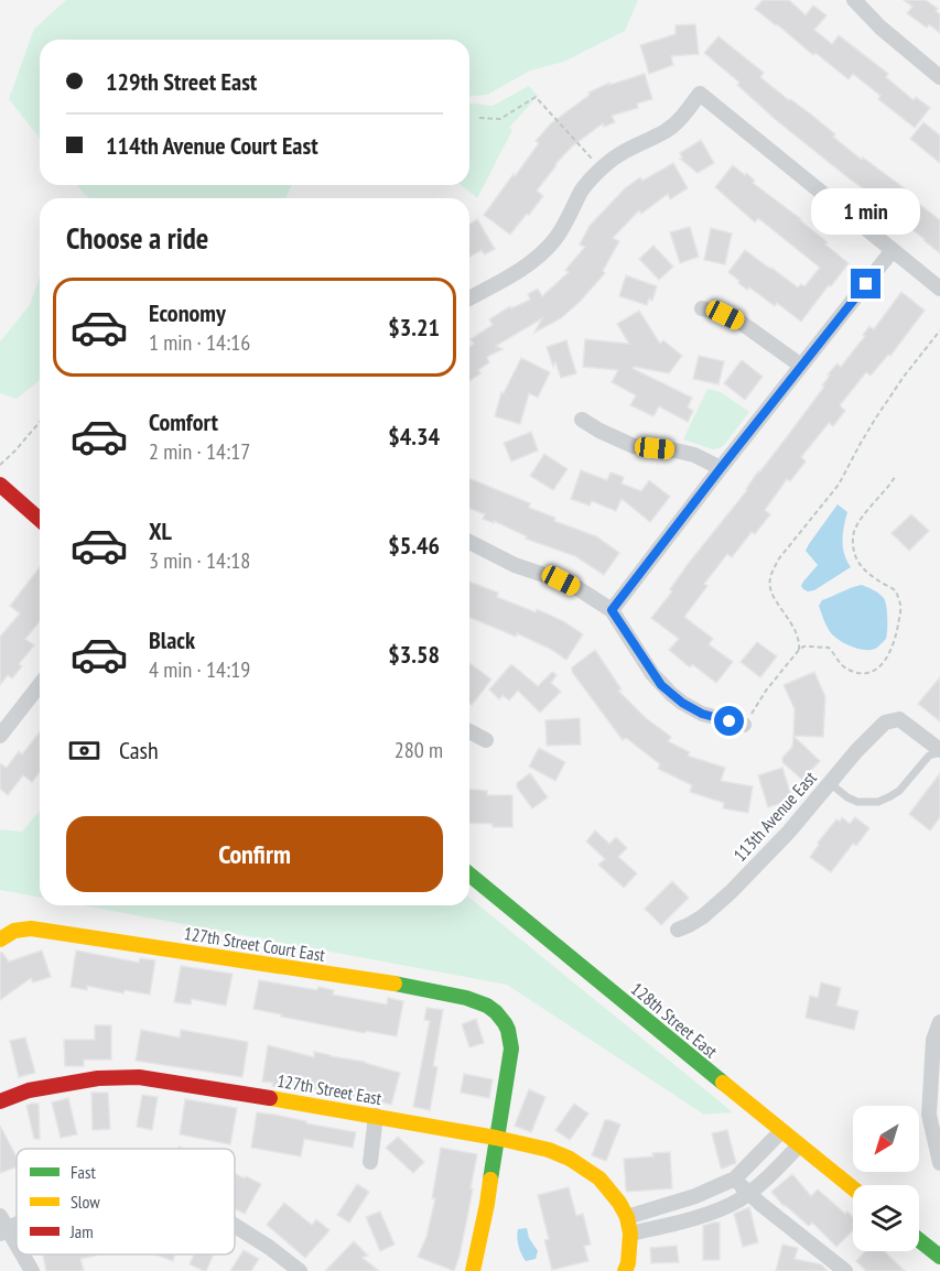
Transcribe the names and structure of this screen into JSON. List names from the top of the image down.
{
  "streets": {
    "street": [
      "113th Avenue East",
      "127th Street Court East",
      "128th Street East",
      "127th Street East"
    ]
  },
  "crossings": [
    ["127th Street Court East", "127th Street East"]
  ],
  "legend": ["Fast", "Slow", "Jam"],
  "north": "bottom left",
  "page": {
    "banner": ["129th Street East", "114th Avenue Court East"],
    "bubble": "1 min",
    "heading": "Choose a ride",
    "list": [
      {
        "name": "Economy",
        "note": "1 min · 14:16",
        "value": "$3.21"
      },
      {
        "name": "Comfort",
        "note": "2 min · 14:17",
        "value": "$4.34"
      },
      {
        "name": "XL",
        "note": "3 min · 14:18",
        "value": "$5.46"
      },
      {
        "name": "Black",
        "note": "4 min · 14:19",
        "value": "$3.58"
      }
    ],
    "pay": ["Cash", "280 m"],
    "buttons": "Confirm"
  }
}
